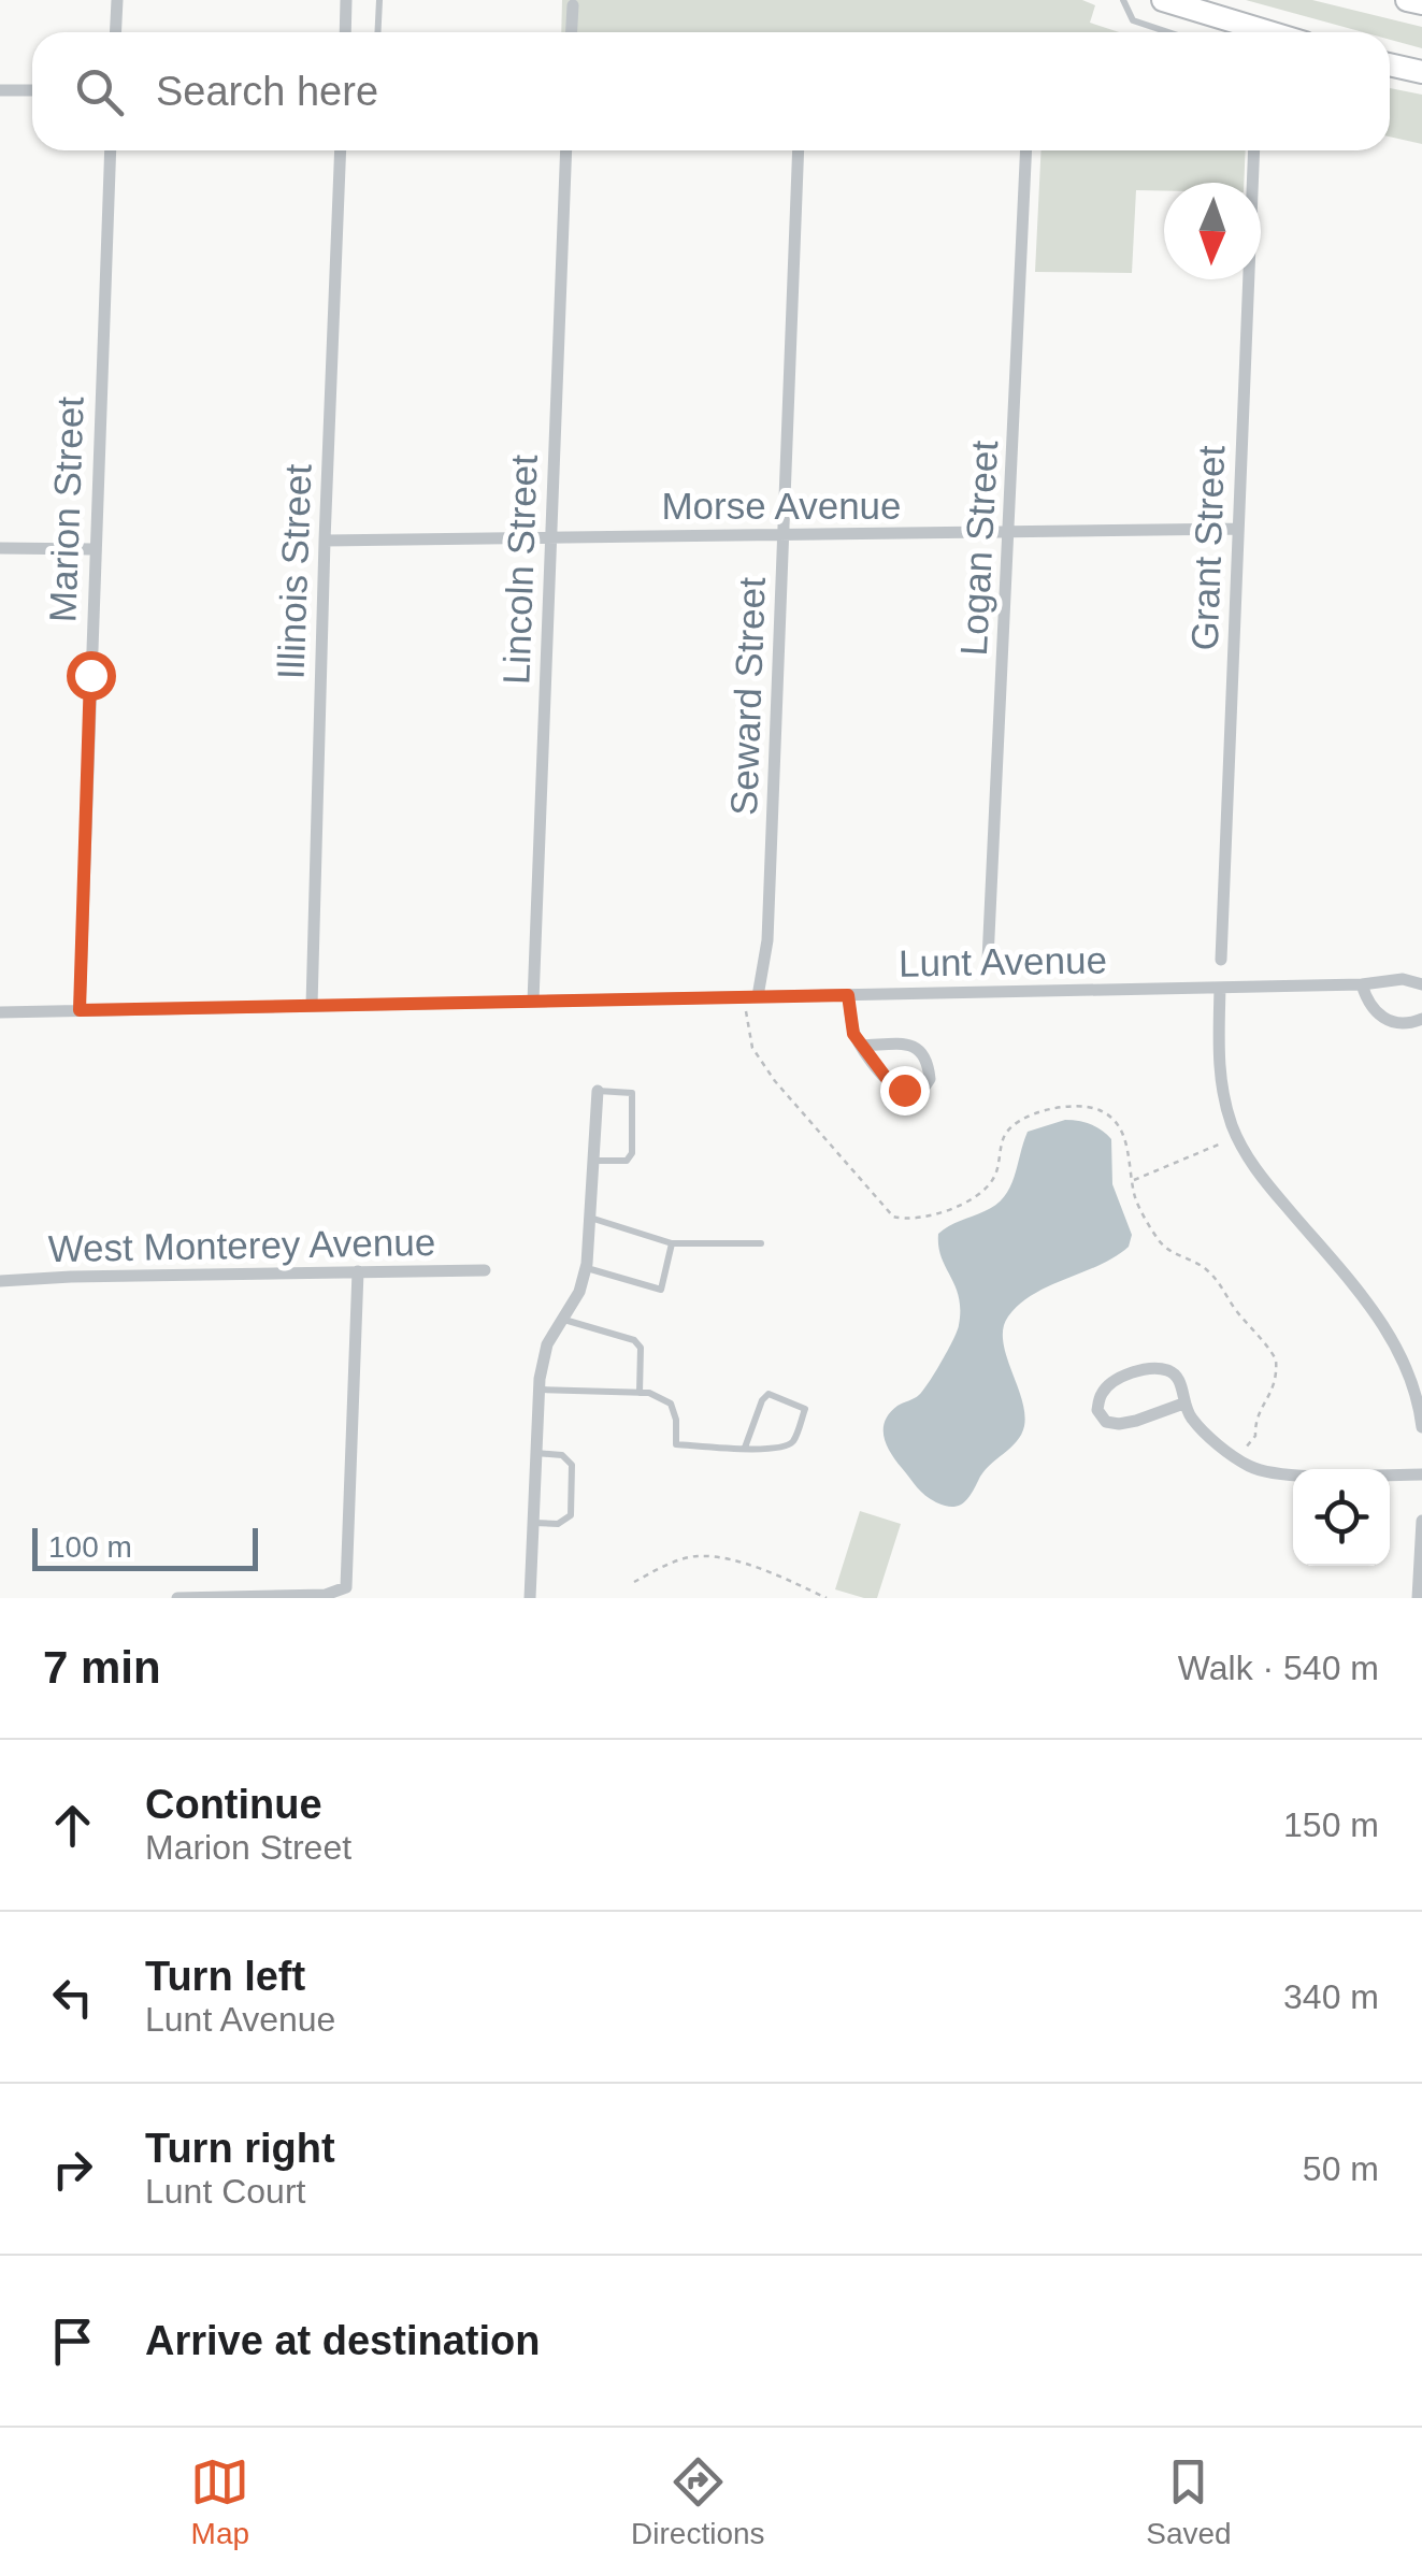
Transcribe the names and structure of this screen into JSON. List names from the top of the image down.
{
  "streets": {
    "street": [
      "Morse Avenue",
      "Marion Street",
      "Logan Street",
      "Grant Street",
      "Lincoln Street",
      "Illinois Street",
      "Seward Street",
      "Lunt Avenue",
      "West Monterey Avenue"
    ]
  },
  "crossings": [
    ["Morse Avenue", "Logan Street"],
    ["Morse Avenue", "Grant Street"],
    ["Morse Avenue", "Lincoln Street"],
    ["Morse Avenue", "Illinois Street"],
    ["Morse Avenue", "Seward Street"],
    ["Marion Street", "Lunt Avenue"],
    ["Lincoln Street", "Lunt Avenue"],
    ["Illinois Street", "Lunt Avenue"],
    ["Seward Street", "Lunt Avenue"]
  ],
  "scale_bar": "100 m",
  "north": "bottom",
  "page": {
    "search": "Search here",
    "scale": "100 m",
    "heading": ["7 min", "Walk · 540 m"],
    "list": [
      ["Continue", "Marion Street", "150 m"],
      ["Turn left", "Lunt Avenue", "340 m"],
      ["Turn right", "Lunt Court", "50 m"],
      "Arrive at destination"
    ],
    "nav": ["Map", "Directions", "Saved"]
  }
}
